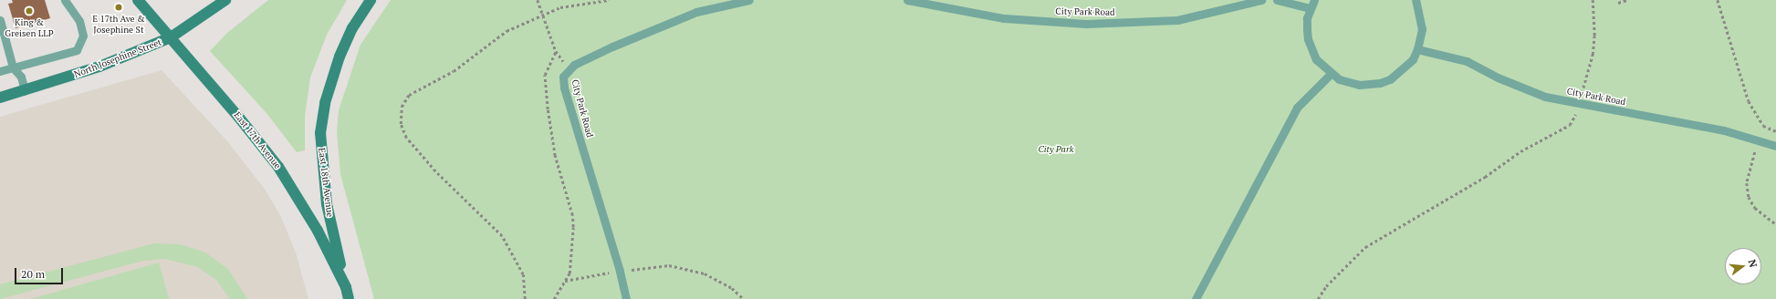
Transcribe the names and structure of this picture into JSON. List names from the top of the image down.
{
  "streets": {
    "main road": ["North Josephine Street", "East 17th Avenue", "East 18th Avenue"],
    "lane": ["City Park Road"]
  },
  "crossings": [
    ["North Josephine Street", "East 17th Avenue"],
    ["East 17th Avenue", "East 18th Avenue"]
  ],
  "parks": ["City Park"],
  "places": ["E 17th Ave & Josephine St", "King & Greisen LLP"],
  "scale_bar": "20 m",
  "north": "right"
}
